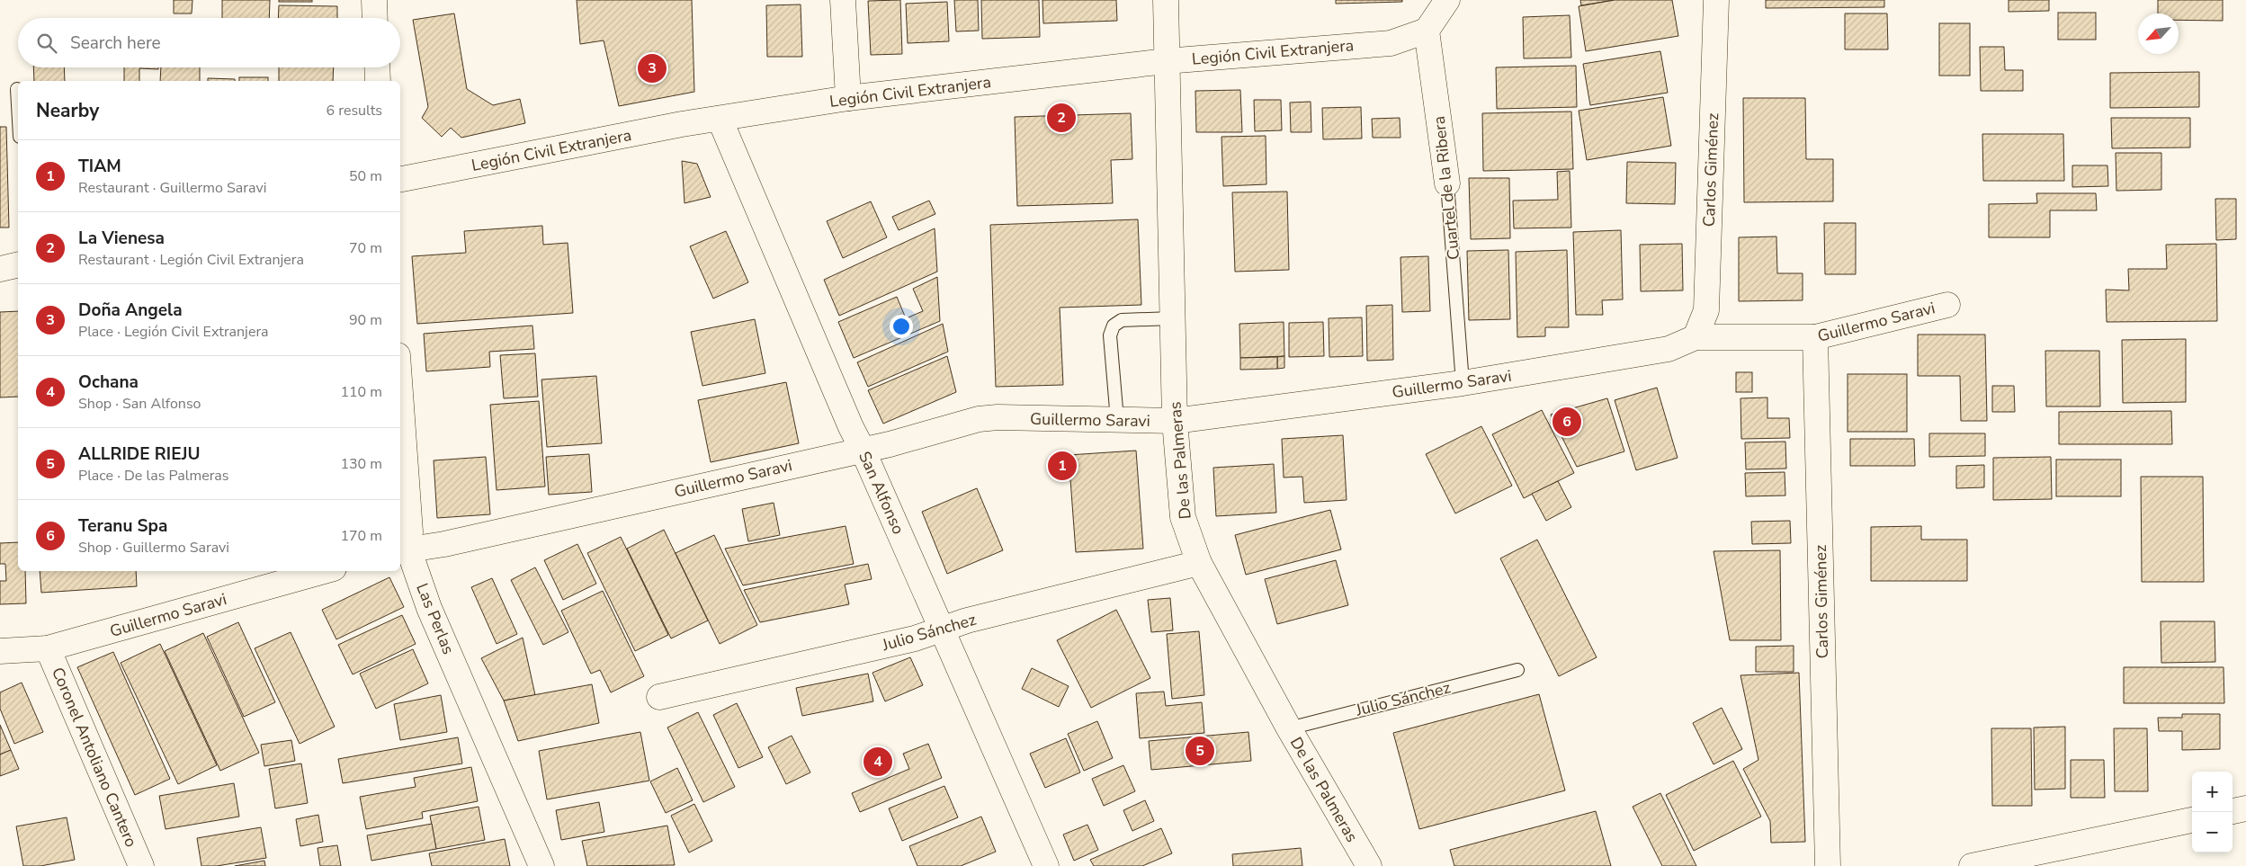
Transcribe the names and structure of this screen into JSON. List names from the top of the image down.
{
  "streets": {
    "street": [
      "Legión Civil Extranjera",
      "Carlos Giménez",
      "Cuartel de la Ribera",
      "Guillermo Saravi",
      "De las Palmeras",
      "San Alfonso",
      "Las Perlas",
      "Julio Sánchez",
      "Coronel Antoliano Cantero"
    ]
  },
  "crossings": [
    ["Legión Civil Extranjera", "Cuartel de la Ribera"],
    ["Legión Civil Extranjera", "De las Palmeras"],
    ["Legión Civil Extranjera", "San Alfonso"],
    ["Carlos Giménez", "Guillermo Saravi"],
    ["Cuartel de la Ribera", "Guillermo Saravi"],
    ["Guillermo Saravi", "De las Palmeras"],
    ["Guillermo Saravi", "San Alfonso"],
    ["Guillermo Saravi", "Las Perlas"],
    ["Guillermo Saravi", "Coronel Antoliano Cantero"],
    ["De las Palmeras", "Julio Sánchez"],
    ["San Alfonso", "Julio Sánchez"]
  ],
  "north": "bottom left",
  "page": {
    "search": "Search here",
    "pins": [
      "3",
      "2",
      "6",
      "1",
      "5",
      "4"
    ],
    "heading": ["Nearby", "6 results"],
    "list": [
      {
        "mark": "1",
        "name": "TIAM",
        "note": "Restaurant · Guillermo Saravi",
        "value": "50 m"
      },
      {
        "mark": "2",
        "name": "La Vienesa",
        "note": "Restaurant · Legión Civil Extranjera",
        "value": "70 m"
      },
      {
        "mark": "3",
        "name": "Doña Angela",
        "note": "Place · Legión Civil Extranjera",
        "value": "90 m"
      },
      {
        "mark": "4",
        "name": "Ochana",
        "note": "Shop · San Alfonso",
        "value": "110 m"
      },
      {
        "mark": "5",
        "name": "ALLRIDE RIEJU",
        "note": "Place · De las Palmeras",
        "value": "130 m"
      },
      {
        "mark": "6",
        "name": "Teranu Spa",
        "note": "Shop · Guillermo Saravi",
        "value": "170 m"
      }
    ],
    "map_buttons": ["+", "−"]
  }
}
